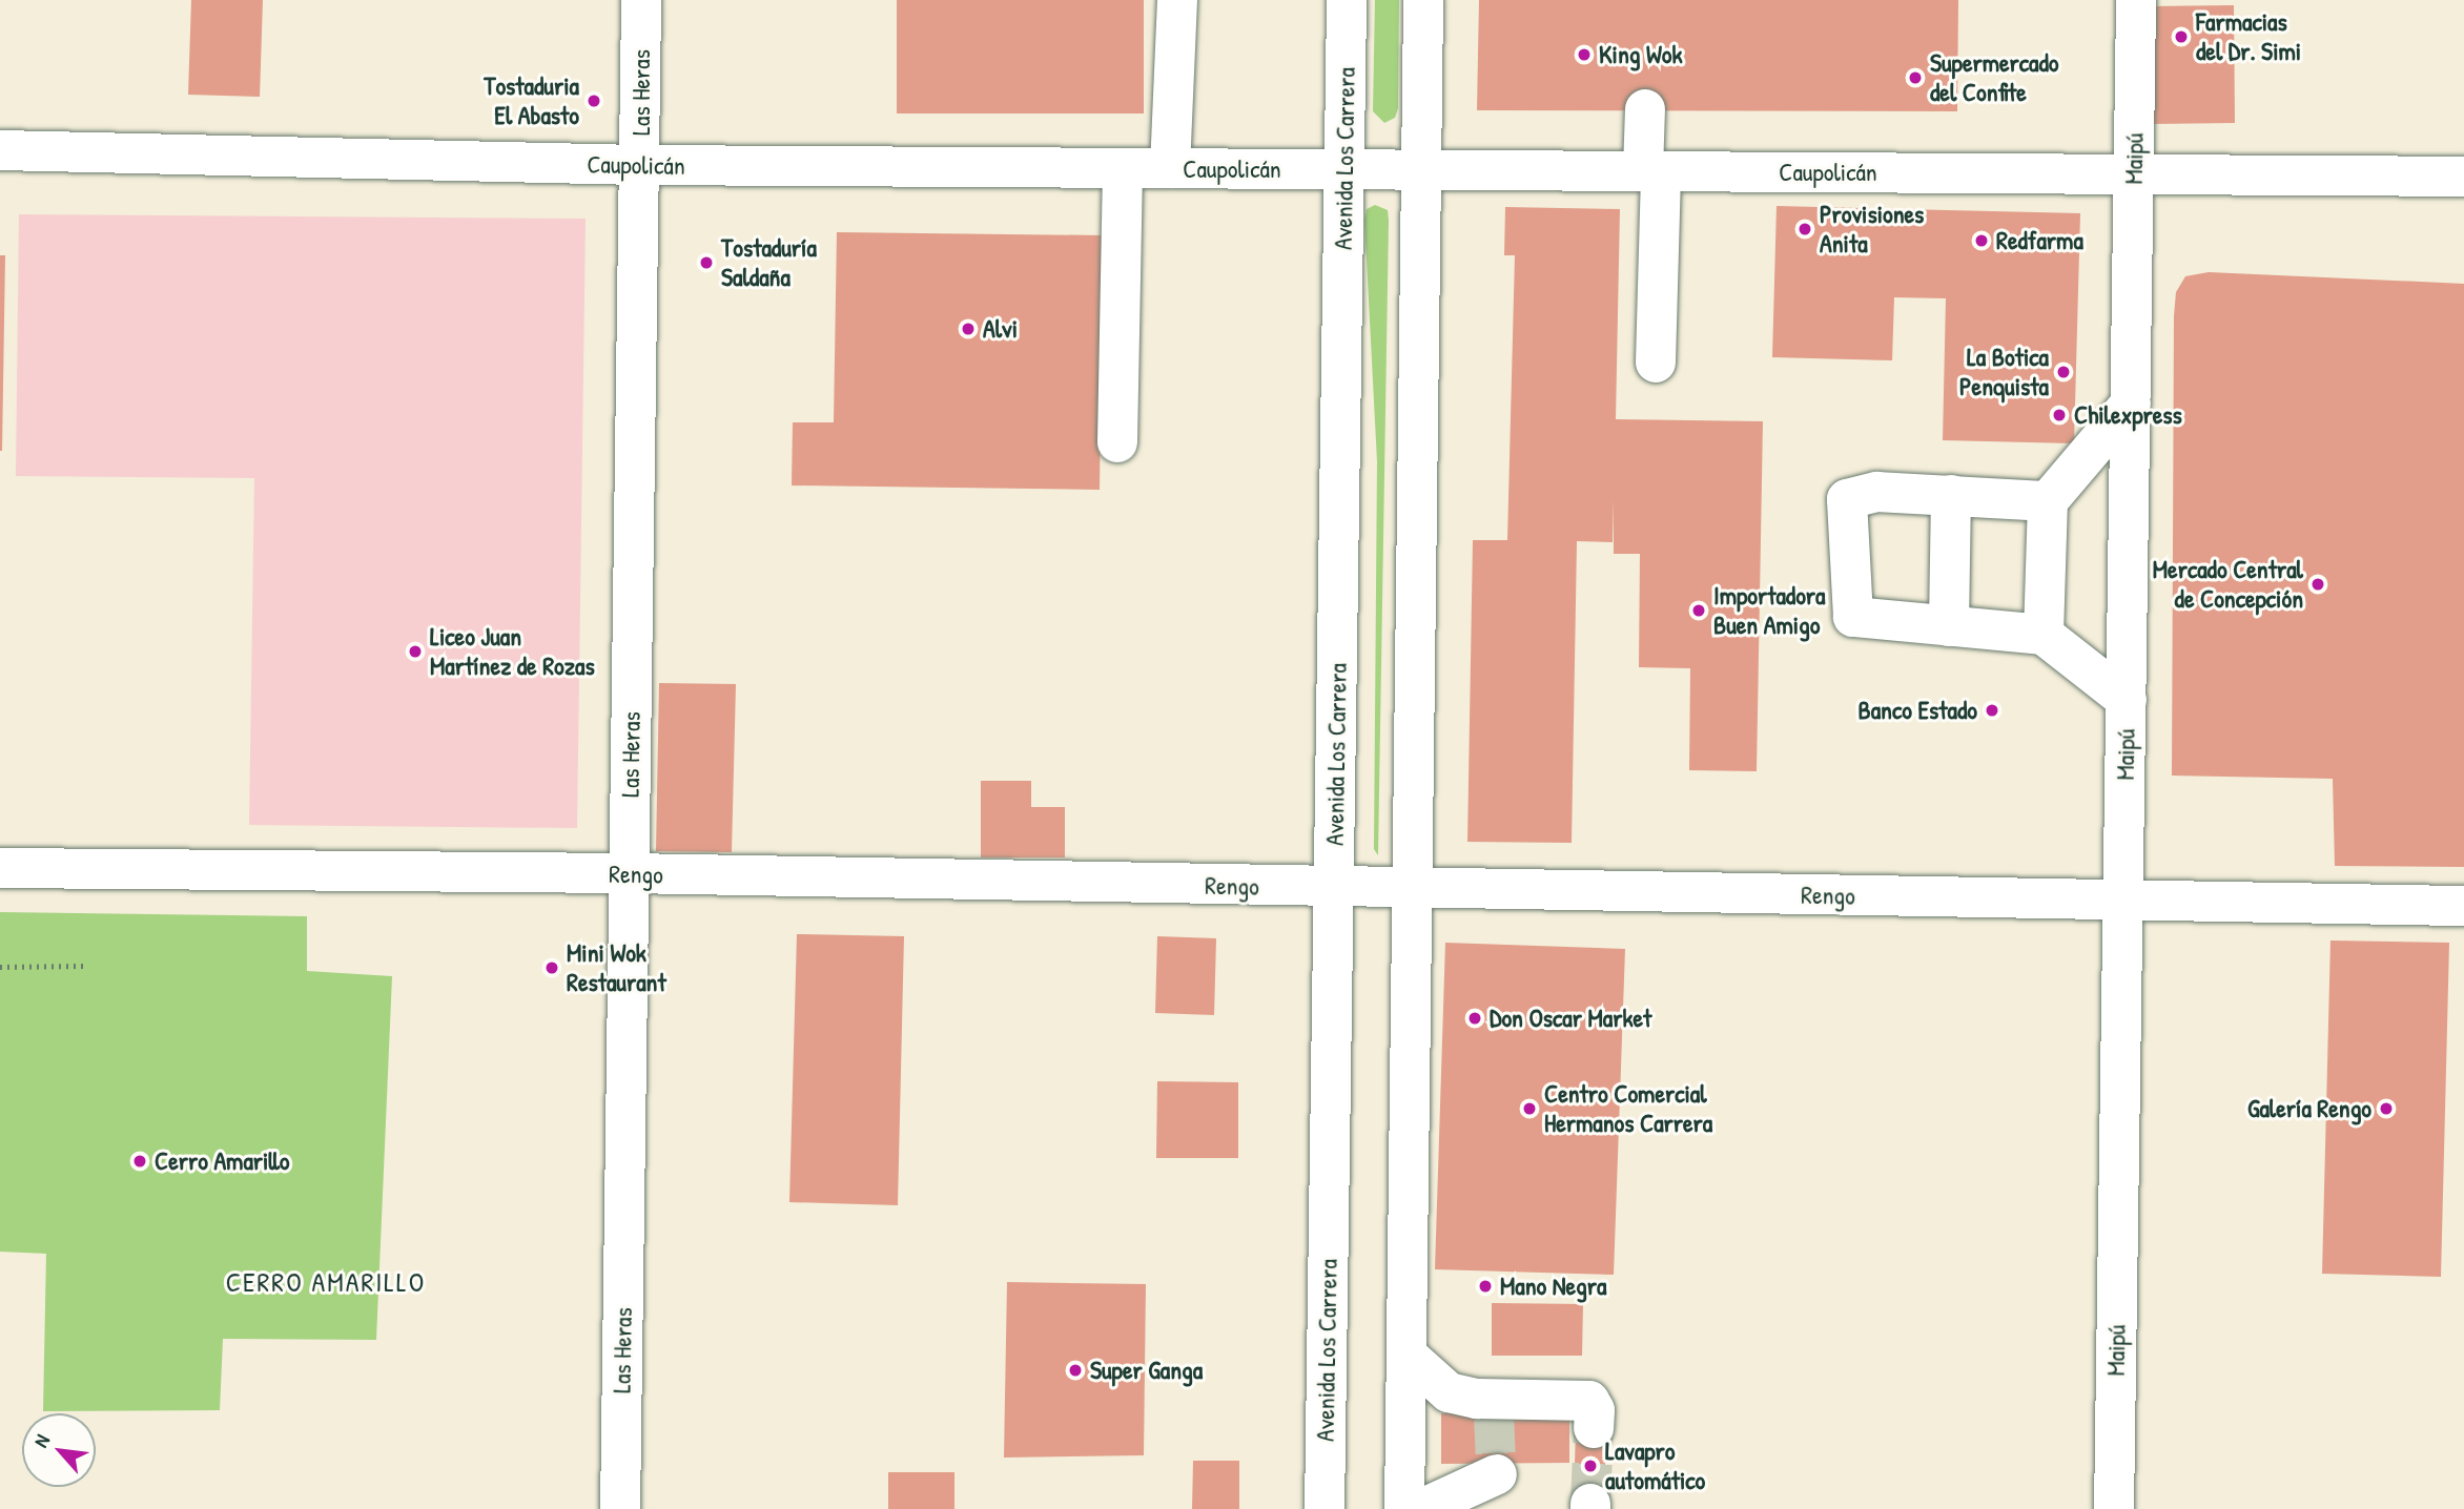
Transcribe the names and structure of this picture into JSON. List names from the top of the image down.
{
  "streets": {
    "main road": [
      "Las Heras",
      "Avenida Los Carrera",
      "Maipú",
      "Caupolicán",
      "Rengo"
    ]
  },
  "crossings": [
    ["Las Heras", "Caupolicán"],
    ["Las Heras", "Rengo"],
    ["Avenida Los Carrera", "Caupolicán"],
    ["Avenida Los Carrera", "Rengo"],
    ["Maipú", "Caupolicán"],
    ["Maipú", "Rengo"]
  ],
  "districts": ["CERRO AMARILLO"],
  "places": [
    "Farmacias del Dr. Simi",
    "King Wok",
    "Supermercado del Confite",
    "Tostaduria El Abasto",
    "Provisiones Anita",
    "Redfarma",
    "Tostaduría Saldaña",
    "Alvi",
    "La Botica Penquista",
    "Chilexpress",
    "Mercado Central de Concepción",
    "Importadora Buen Amigo",
    "Liceo Juan Martínez de Rozas",
    "Banco Estado",
    "Mini Wok Restaurant",
    "Don Oscar Market",
    "Centro Comercial Hermanos Carrera",
    "Galería Rengo",
    "Cerro Amarillo",
    "Mano Negra",
    "Super Ganga",
    "Lavapro automático"
  ],
  "north": "top left"
}
